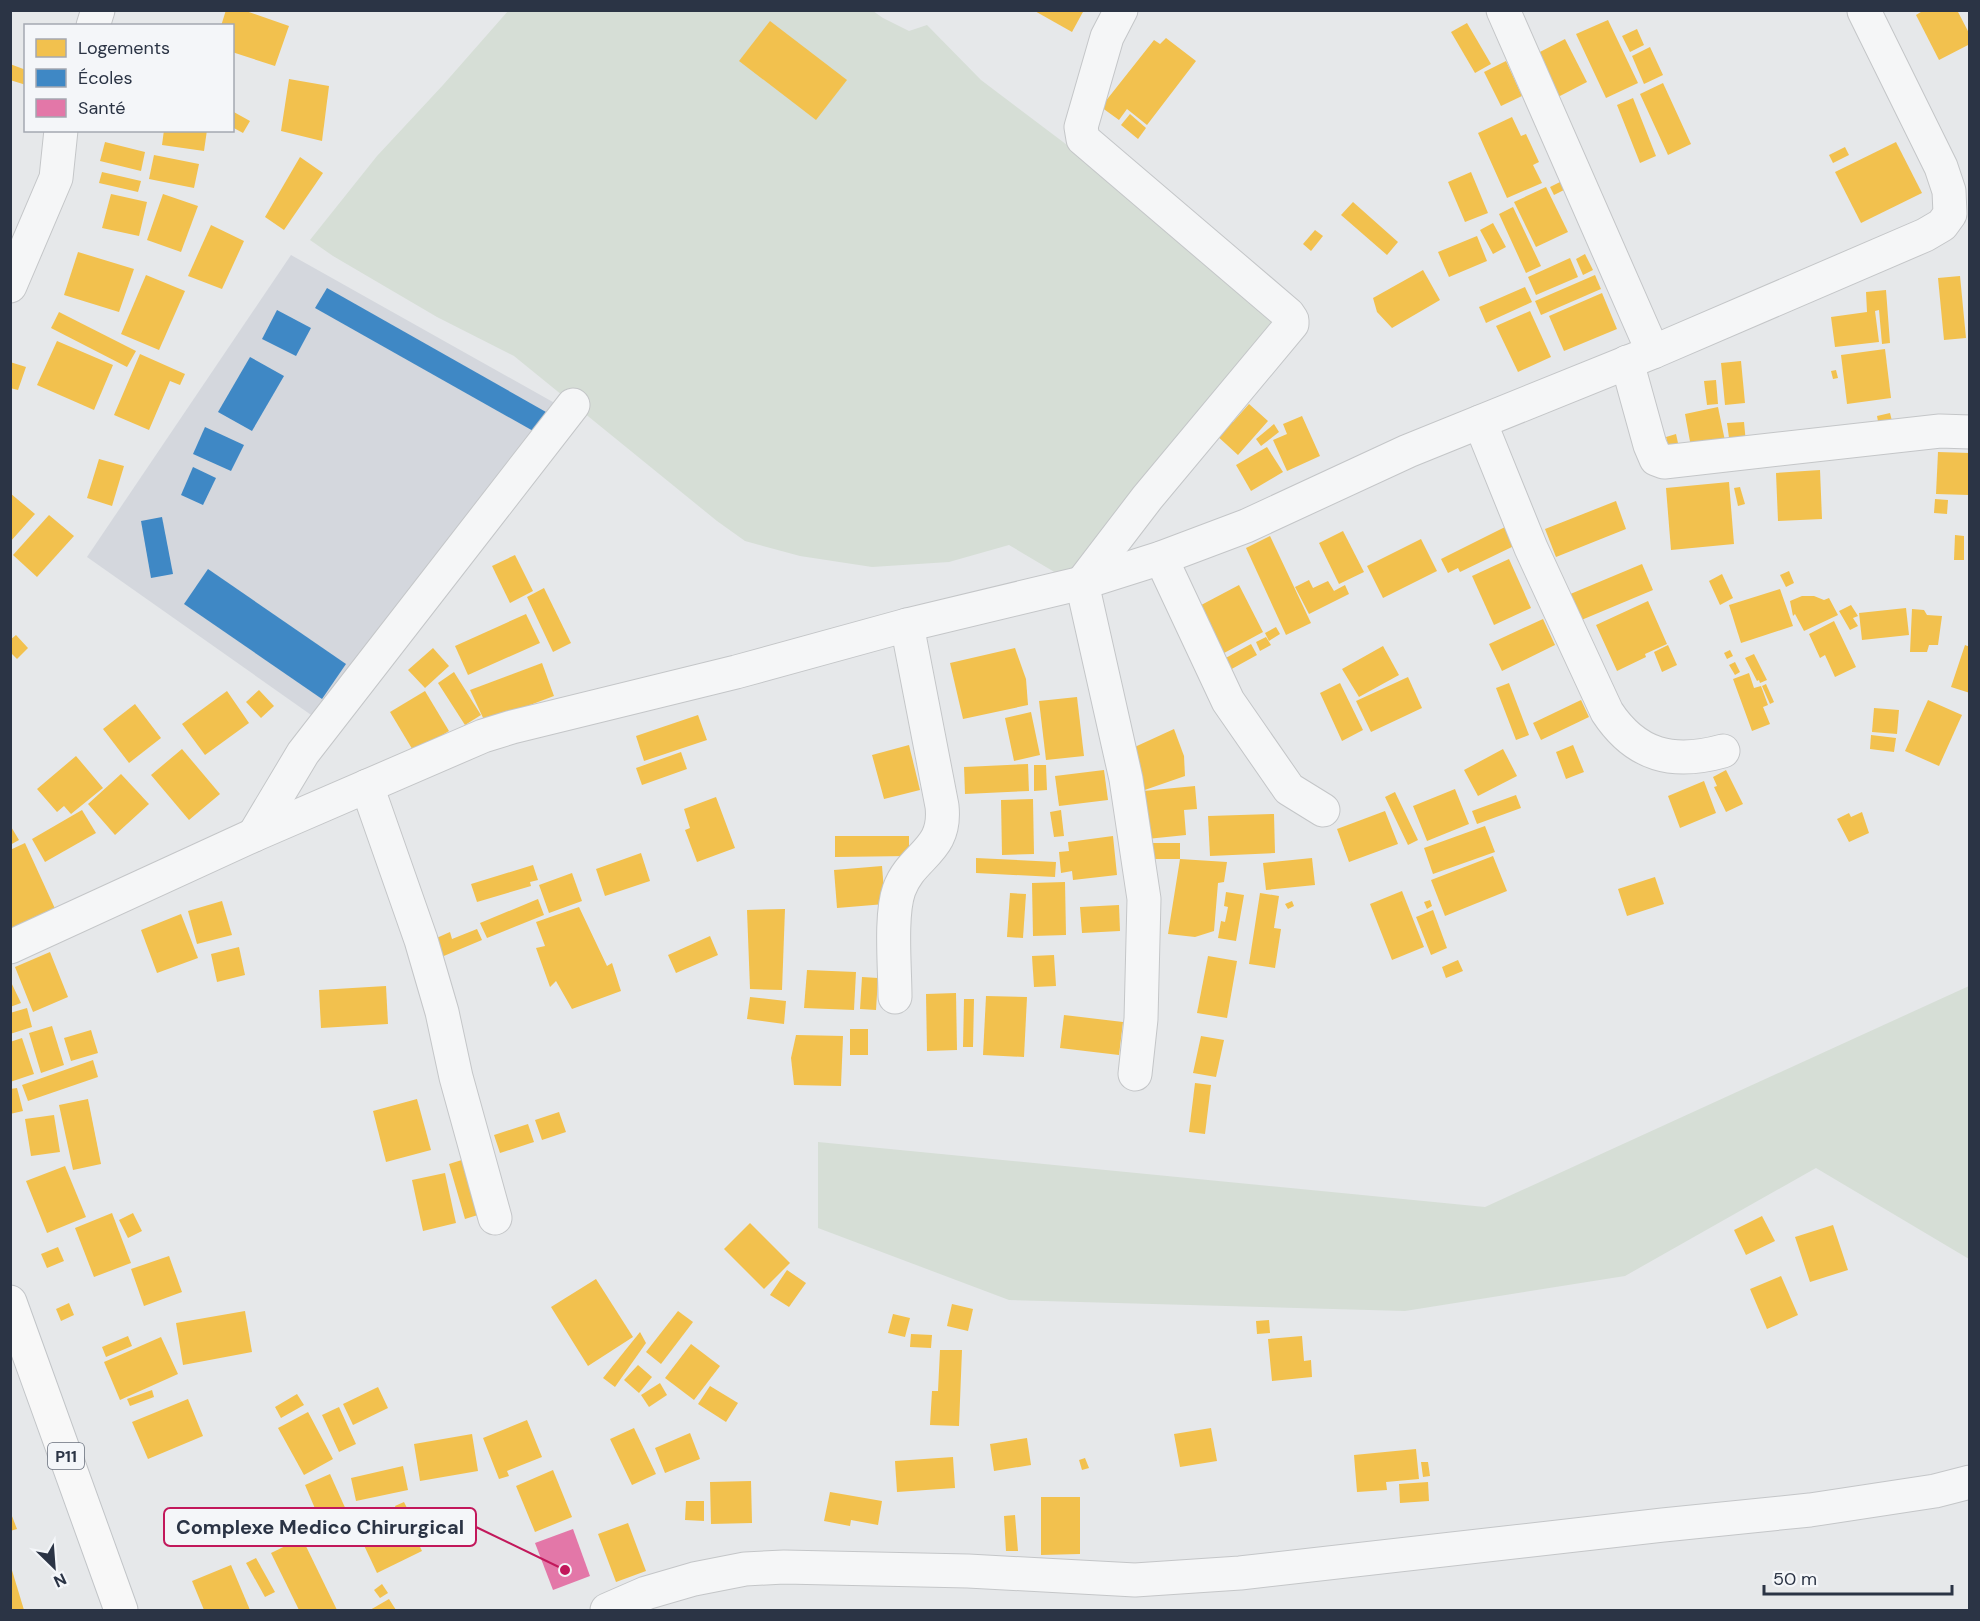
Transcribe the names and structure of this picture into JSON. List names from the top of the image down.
{
  "streets": {
    "main road": ["P11"]
  },
  "places": ["Complexe Medico Chirurgical"],
  "legend": ["Logements", "Écoles", "Santé"],
  "scale_bar": "50 m",
  "north": "bottom right"
}
